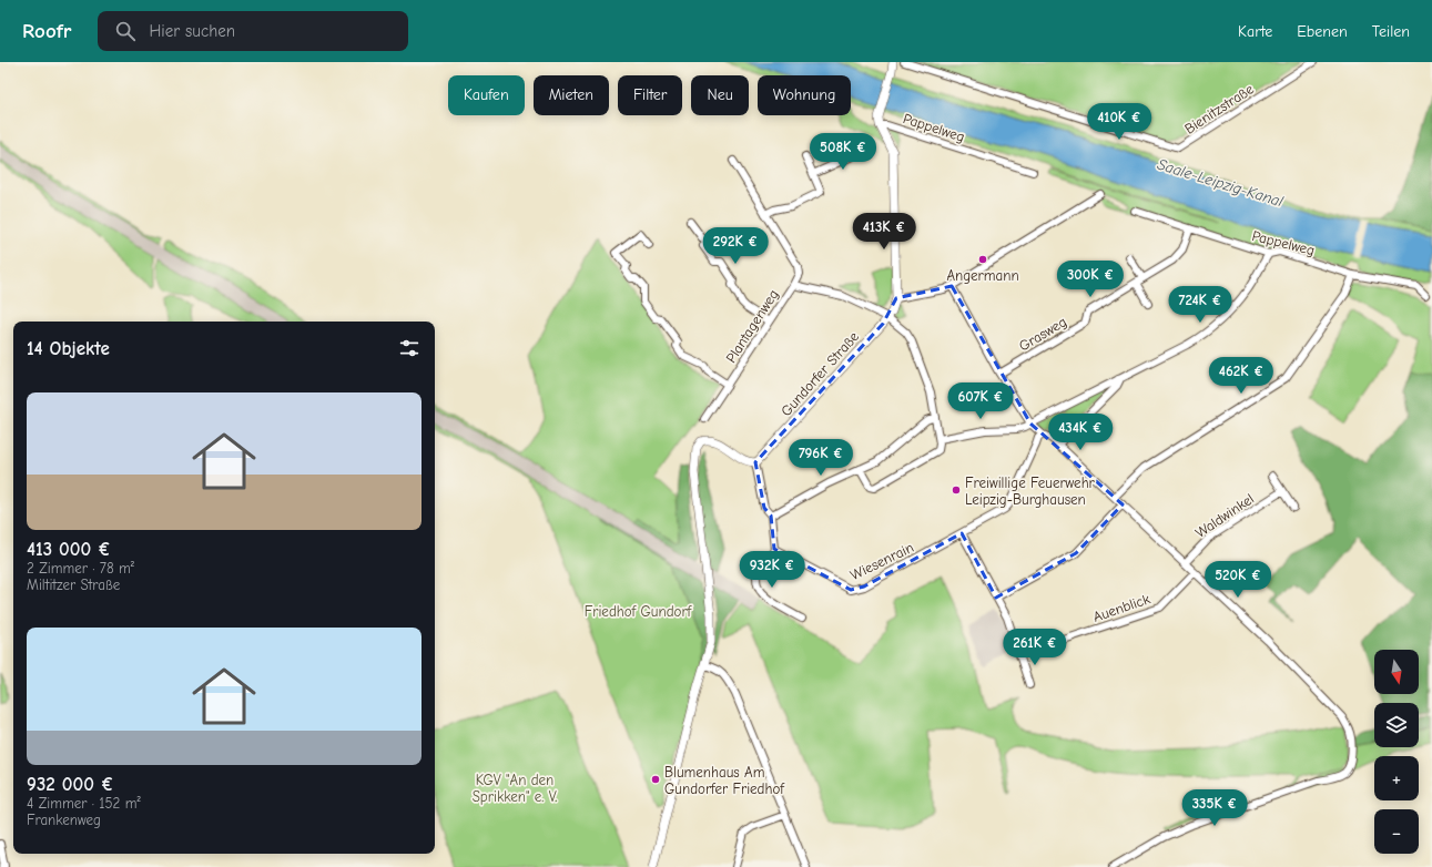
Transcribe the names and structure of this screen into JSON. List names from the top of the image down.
{
  "streets": {
    "street": [
      "Bienitzstraße",
      "Pappelweg",
      "Plantagenweg",
      "Grasweg",
      "Gundorfer Straße",
      "Waldwinkel",
      "Wiesenrain",
      "Auenblick"
    ]
  },
  "crossings": [
    ["Pappelweg", "Grasweg"],
    ["Plantagenweg", "Gundorfer Straße"]
  ],
  "water": ["Saale-Leipzig-Kanal"],
  "parks": ["Friedhof Gundorf", "KGV \"An den Sprikken\" e. V."],
  "places": ["Angermann", "Freiwillige Feuerwehr Leipzig-Burghausen", "Blumenhaus Am Gundorfer Friedhof"],
  "north": "bottom",
  "page": {
    "header": "Roofr",
    "search": "Hier suchen",
    "nav": ["Karte", "Ebenen", "Teilen"],
    "chip": [
      "Kaufen",
      "Mieten",
      "Filter",
      "Neu",
      "Wohnung"
    ],
    "price": [
      "410K €",
      "508K €",
      "413K €",
      "292K €",
      "300K €",
      "724K €",
      "462K €",
      "607K €",
      "434K €",
      "796K €",
      "932K €",
      "520K €",
      "261K €",
      "335K €"
    ],
    "heading": "14 Objekte",
    "list": [
      {
        "name": "413 000 €",
        "note": "2 Zimmer · 78 m² · Miltitzer Straße"
      },
      {
        "name": "932 000 €",
        "note": "4 Zimmer · 152 m² · Frankenweg"
      }
    ],
    "map_buttons": ["+", "−"]
  }
}
